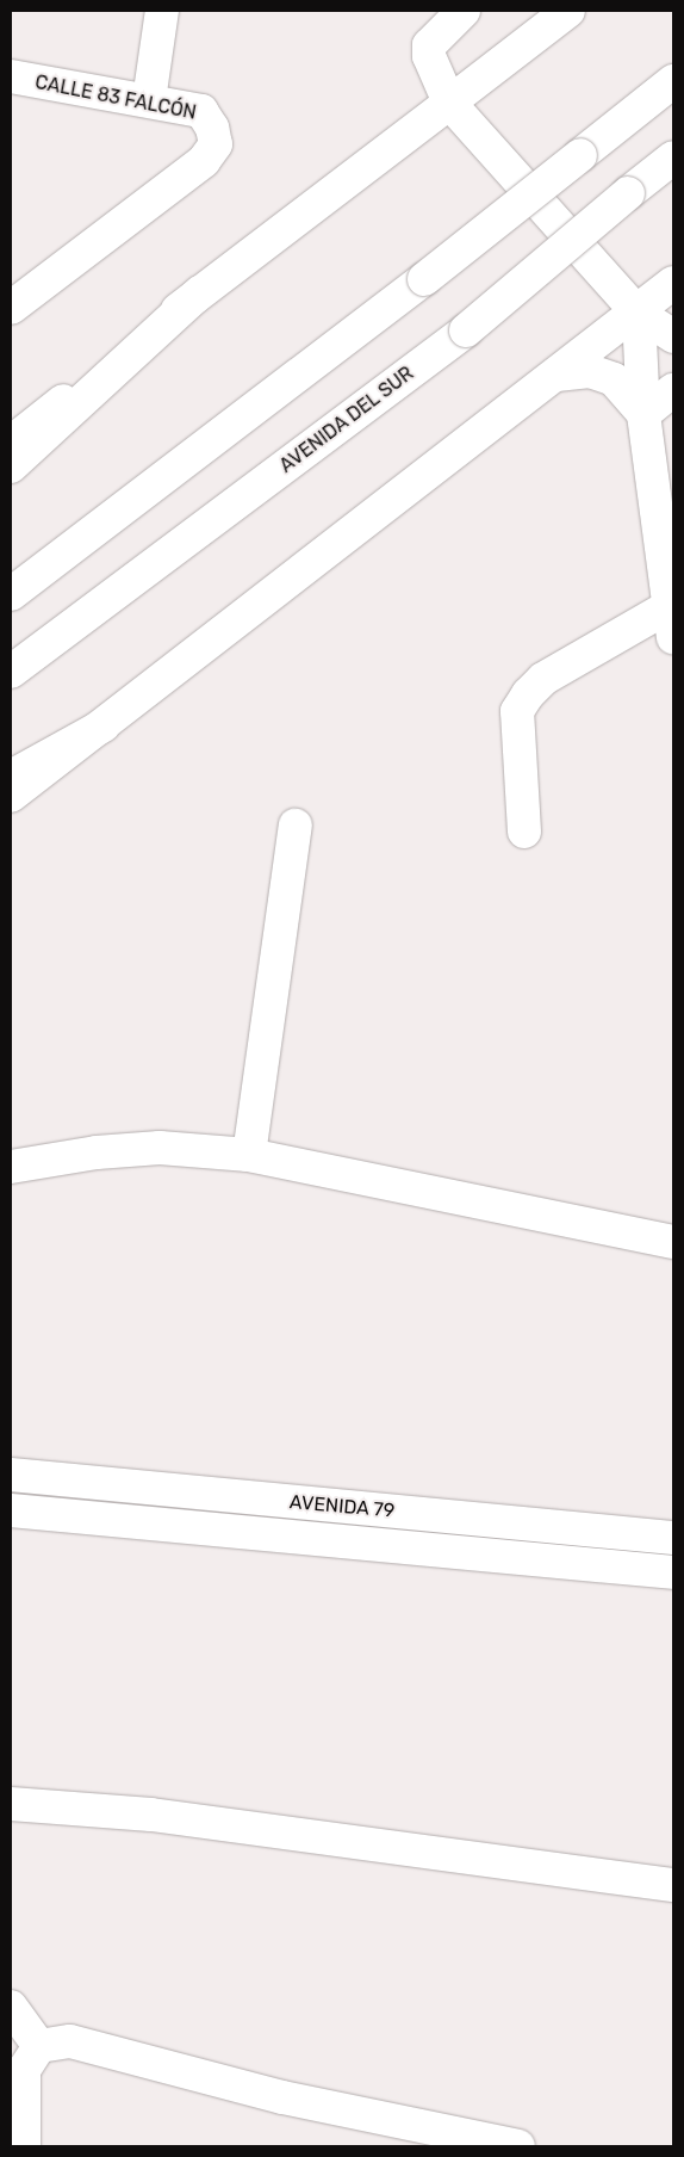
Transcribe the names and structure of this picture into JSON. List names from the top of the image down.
{
  "streets": {
    "main road": ["CALLE 83 FALCÓN", "AVENIDA DEL SUR", "AVENIDA 79"]
  }
}
